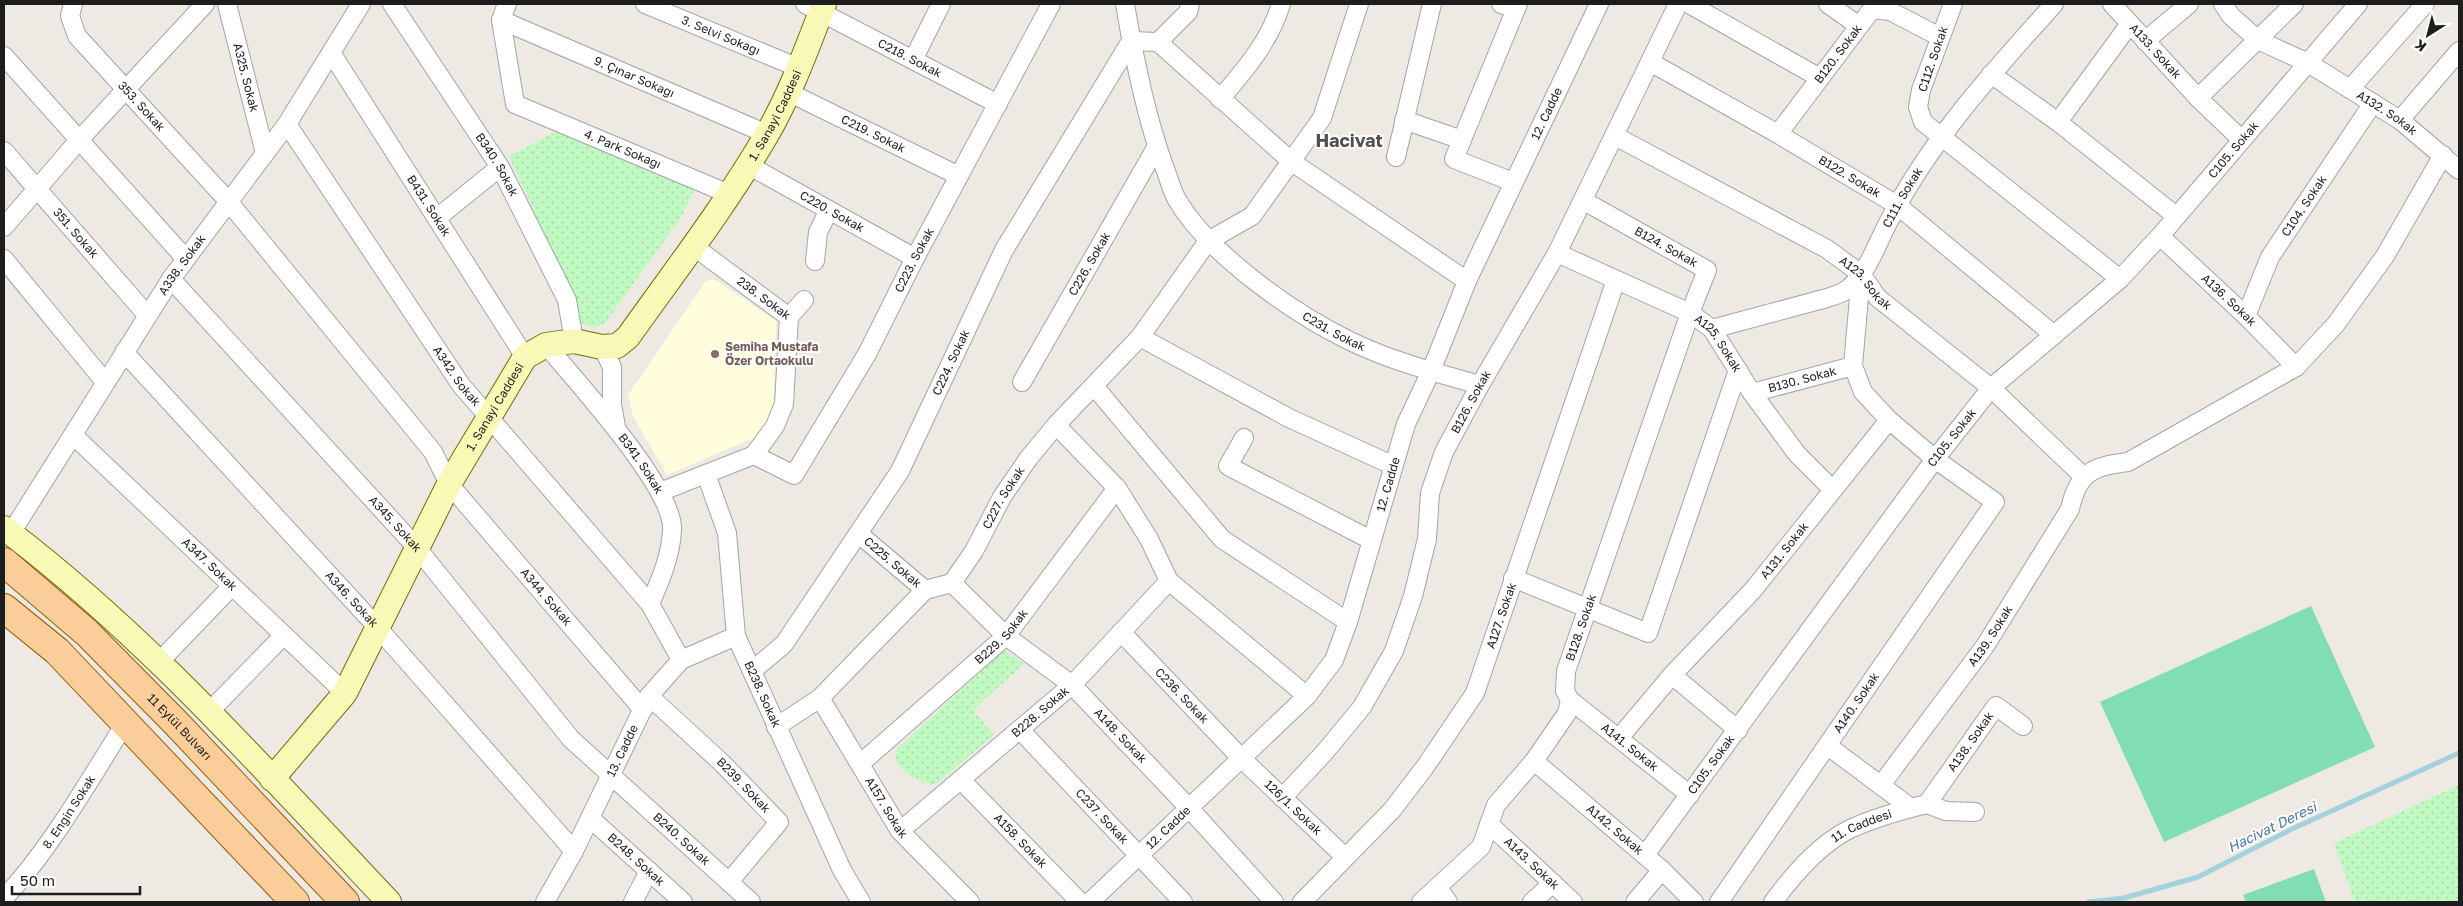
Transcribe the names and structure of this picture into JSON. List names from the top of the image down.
{
  "streets": {
    "main road": ["11 Eylül Bulvarı"],
    "street": [
      "3. Selvi Sokağı",
      "A133. Sokak",
      "B120. Sokak",
      "C218. Sokak",
      "C112. Sokak",
      "9. Çınar Sokağı",
      "A325. Sokak",
      "353. Sokak",
      "12. Cadde",
      "A132. Sokak",
      "1. Sanayi Caddesi",
      "C219. Sokak",
      "4. Park Sokağı",
      "C105. Sokak",
      "B340. Sokak",
      "B122. Sokak",
      "C111. Sokak",
      "B431. Sokak",
      "C104. Sokak",
      "C220. Sokak",
      "351. Sokak",
      "B124. Sokak",
      "C223. Sokak",
      "C226. Sokak",
      "A338. Sokak",
      "A123. Sokak",
      "238. Sokak",
      "A136. Sokak",
      "C231. Sokak",
      "A125. Sokak",
      "C224. Sokak",
      "A342. Sokak",
      "B130. Sokak",
      "B126. Sokak",
      "B341. Sokak",
      "C227. Sokak",
      "A345. Sokak",
      "A131. Sokak",
      "C225. Sokak",
      "A347. Sokak",
      "A344. Sokak",
      "A346. Sokak",
      "A127. Sokak",
      "B128. Sokak",
      "A139. Sokak",
      "B229. Sokak",
      "B238. Sokak",
      "C236. Sokak",
      "A140. Sokak",
      "B228. Sokak",
      "A148. Sokak",
      "A138. Sokak",
      "A141. Sokak",
      "13. Cadde",
      "B239. Sokak",
      "A157. Sokak",
      "126/1. Sokak",
      "8. Engin Sokak",
      "C237. Sokak",
      "11. Caddesi",
      "A142. Sokak",
      "B240. Sokak",
      "A158. Sokak",
      "B248. Sokak",
      "A143. Sokak"
    ]
  },
  "crossings": [
    ["3. Selvi Sokağı", "1. Sanayi Caddesi"],
    ["A133. Sokak", "C105. Sokak"],
    ["B120. Sokak", "C112. Sokak"],
    ["B120. Sokak", "B122. Sokak"],
    ["C218. Sokak", "1. Sanayi Caddesi"],
    ["C218. Sokak", "C223. Sokak"],
    ["C112. Sokak", "C105. Sokak"],
    ["C112. Sokak", "C111. Sokak"],
    ["9. Çınar Sokağı", "1. Sanayi Caddesi"],
    ["9. Çınar Sokağı", "4. Park Sokağı"],
    ["A325. Sokak", "A338. Sokak"],
    ["353. Sokak", "1. Sanayi Caddesi"],
    ["353. Sokak", "A338. Sokak"],
    ["353. Sokak", "A344. Sokak"],
    ["12. Cadde", "C231. Sokak"],
    ["12. Cadde", "C236. Sokak"],
    ["12. Cadde", "A148. Sokak"],
    ["12. Cadde", "126/1. Sokak"],
    ["12. Cadde", "C237. Sokak"],
    ["A132. Sokak", "C105. Sokak"],
    ["A132. Sokak", "C104. Sokak"],
    ["1. Sanayi Caddesi", "C219. Sokak"],
    ["1. Sanayi Caddesi", "4. Park Sokağı"],
    ["1. Sanayi Caddesi", "B340. Sokak"],
    ["1. Sanayi Caddesi", "B431. Sokak"],
    ["1. Sanayi Caddesi", "C220. Sokak"],
    ["1. Sanayi Caddesi", "238. Sokak"],
    ["1. Sanayi Caddesi", "A342. Sokak"],
    ["1. Sanayi Caddesi", "B341. Sokak"],
    ["1. Sanayi Caddesi", "A345. Sokak"],
    ["1. Sanayi Caddesi", "A347. Sokak"],
    ["1. Sanayi Caddesi", "A344. Sokak"],
    ["1. Sanayi Caddesi", "A346. Sokak"],
    ["C219. Sokak", "C223. Sokak"],
    ["C105. Sokak", "B122. Sokak"],
    ["C105. Sokak", "A123. Sokak"],
    ["C105. Sokak", "A136. Sokak"],
    ["C105. Sokak", "A140. Sokak"],
    ["C105. Sokak", "A141. Sokak"],
    ["C105. Sokak", "A142. Sokak"],
    ["B122. Sokak", "C111. Sokak"],
    ["B122. Sokak", "B126. Sokak"],
    ["C111. Sokak", "A123. Sokak"],
    ["C111. Sokak", "A125. Sokak"],
    ["B431. Sokak", "A338. Sokak"],
    ["C104. Sokak", "A136. Sokak"],
    ["C220. Sokak", "C223. Sokak"],
    ["351. Sokak", "A338. Sokak"],
    ["B124. Sokak", "A125. Sokak"],
    ["B124. Sokak", "B126. Sokak"],
    ["B124. Sokak", "B128. Sokak"],
    ["C223. Sokak", "238. Sokak"],
    ["C226. Sokak", "C231. Sokak"],
    ["A338. Sokak", "A342. Sokak"],
    ["A338. Sokak", "A345. Sokak"],
    ["A338. Sokak", "A347. Sokak"],
    ["A338. Sokak", "A346. Sokak"],
    ["A123. Sokak", "B126. Sokak"],
    ["A123. Sokak", "A139. Sokak"],
    ["C231. Sokak", "C224. Sokak"],
    ["C231. Sokak", "B126. Sokak"],
    ["C231. Sokak", "C227. Sokak"],
    ["A125. Sokak", "B130. Sokak"],
    ["A125. Sokak", "B126. Sokak"],
    ["A125. Sokak", "A131. Sokak"],
    ["A125. Sokak", "A127. Sokak"],
    ["A125. Sokak", "B128. Sokak"],
    ["C224. Sokak", "C225. Sokak"],
    ["C224. Sokak", "B238. Sokak"],
    ["A342. Sokak", "B341. Sokak"],
    ["A342. Sokak", "13. Cadde"],
    ["B126. Sokak", "126/1. Sokak"],
    ["C227. Sokak", "A148. Sokak"],
    ["A345. Sokak", "13. Cadde"],
    ["A345. Sokak", "B240. Sokak"],
    ["A131. Sokak", "A141. Sokak"],
    ["A344. Sokak", "13. Cadde"],
    ["A344. Sokak", "B239. Sokak"],
    ["A346. Sokak", "13. Cadde"],
    ["A127. Sokak", "126/1. Sokak"],
    ["B128. Sokak", "A141. Sokak"],
    ["B229. Sokak", "A148. Sokak"],
    ["B229. Sokak", "A157. Sokak"],
    ["B238. Sokak", "13. Cadde"],
    ["C236. Sokak", "B228. Sokak"],
    ["C236. Sokak", "126/1. Sokak"],
    ["B228. Sokak", "A148. Sokak"],
    ["B228. Sokak", "A157. Sokak"],
    ["B228. Sokak", "C237. Sokak"],
    ["B228. Sokak", "A158. Sokak"],
    ["A138. Sokak", "11. Caddesi"],
    ["13. Cadde", "B239. Sokak"],
    ["13. Cadde", "B240. Sokak"],
    ["13. Cadde", "B248. Sokak"],
    ["B239. Sokak", "B240. Sokak"]
  ],
  "districts": ["Hacivat"],
  "water": ["Hacivat Deresi"],
  "places": ["Semiha Mustafa Özer Ortaokulu"],
  "scale_bar": "50 m",
  "north": "bottom left"
}
